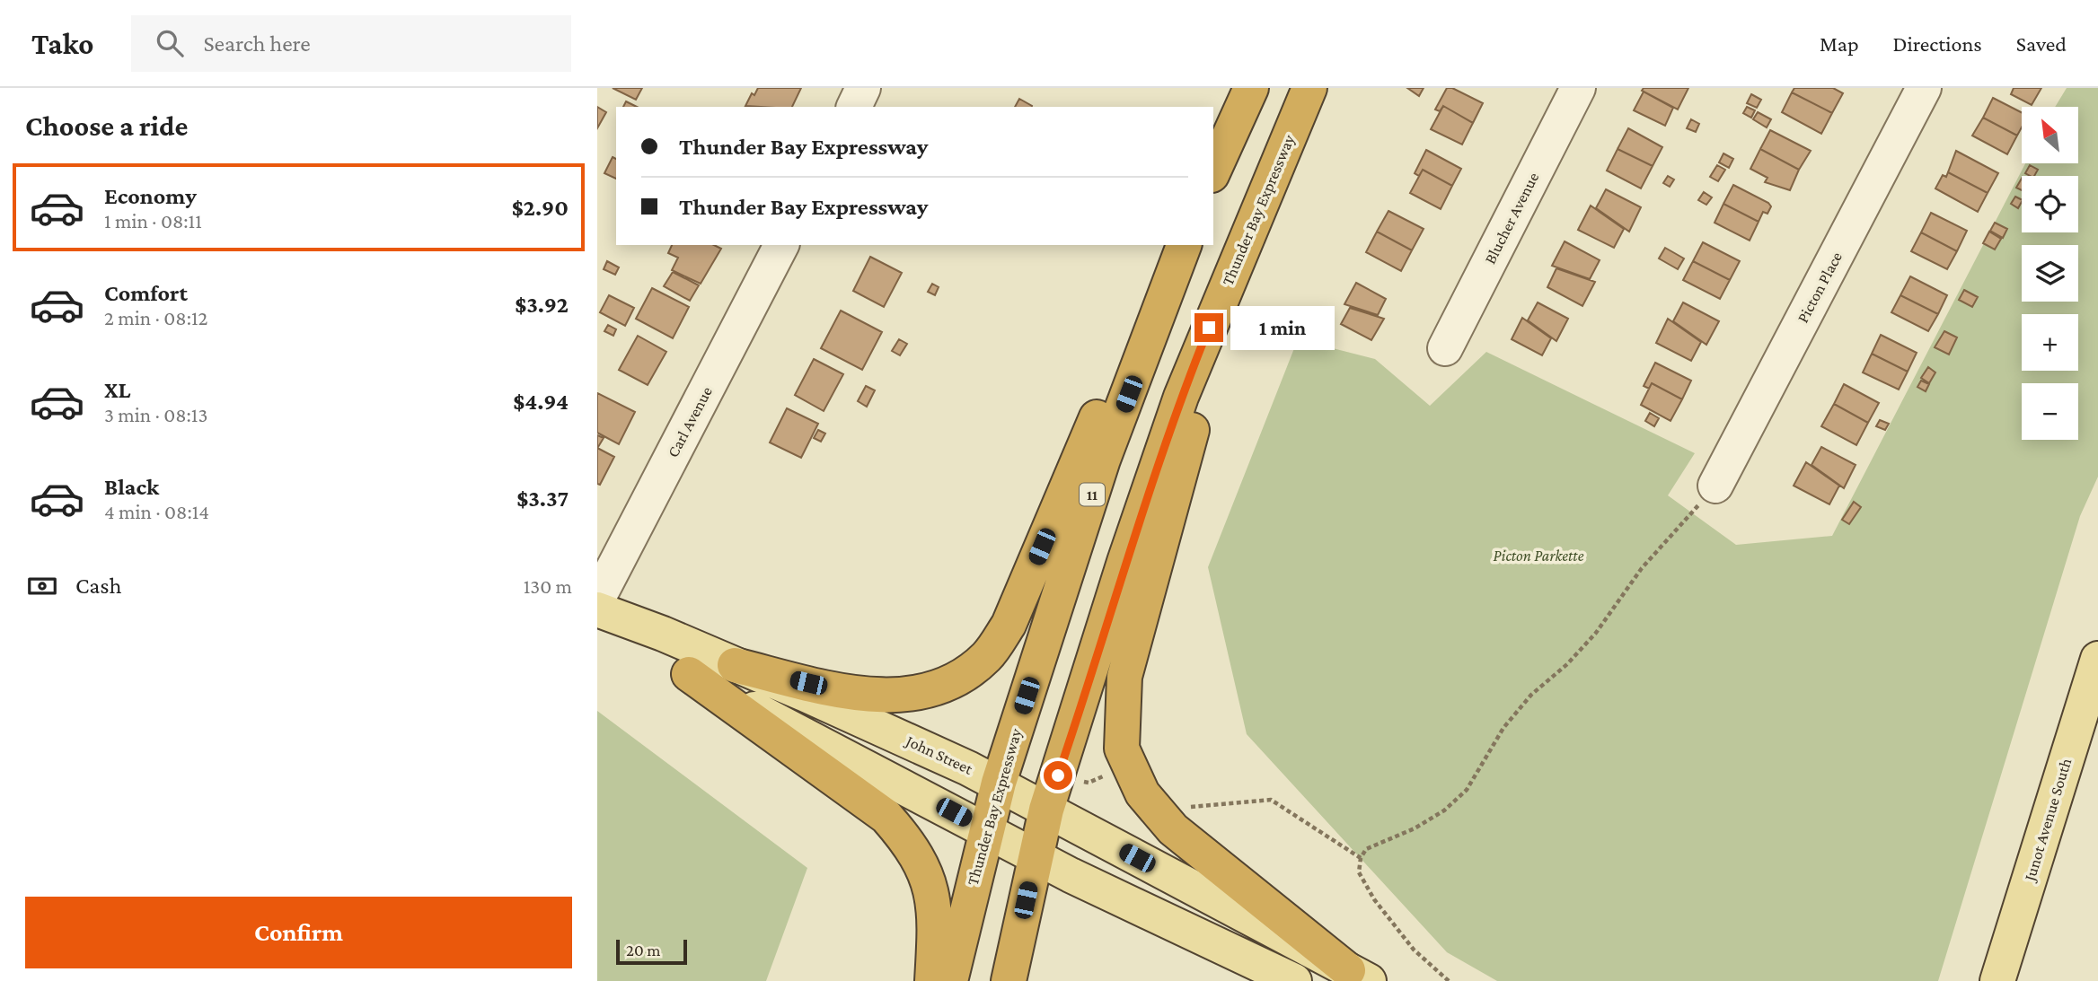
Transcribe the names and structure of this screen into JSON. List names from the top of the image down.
{
  "streets": {
    "highway": ["Thunder Bay Expressway", "11"],
    "main road": ["John Street", "Junot Avenue South"],
    "street": ["Blucher Avenue", "Picton Place", "Carl Avenue"]
  },
  "crossings": [
    ["Thunder Bay Expressway", "John Street"]
  ],
  "parks": ["Picton Parkette"],
  "scale_bar": "20 m",
  "north": "top left",
  "page": {
    "header": "Tako",
    "search": "Search here",
    "nav": ["Map", "Directions", "Saved"],
    "heading": "Choose a ride",
    "map_buttons": ["+", "−"],
    "banner": ["Thunder Bay Expressway", "Thunder Bay Expressway"],
    "list": [
      {
        "name": "Economy",
        "note": "1 min · 08:11",
        "value": "$2.90"
      },
      {
        "name": "Comfort",
        "note": "2 min · 08:12",
        "value": "$3.92"
      },
      {
        "name": "XL",
        "note": "3 min · 08:13",
        "value": "$4.94"
      },
      {
        "name": "Black",
        "note": "4 min · 08:14",
        "value": "$3.37"
      }
    ],
    "bubble": "1 min",
    "pay": ["Cash", "130 m"],
    "buttons": "Confirm",
    "scale": "20 m"
  }
}
